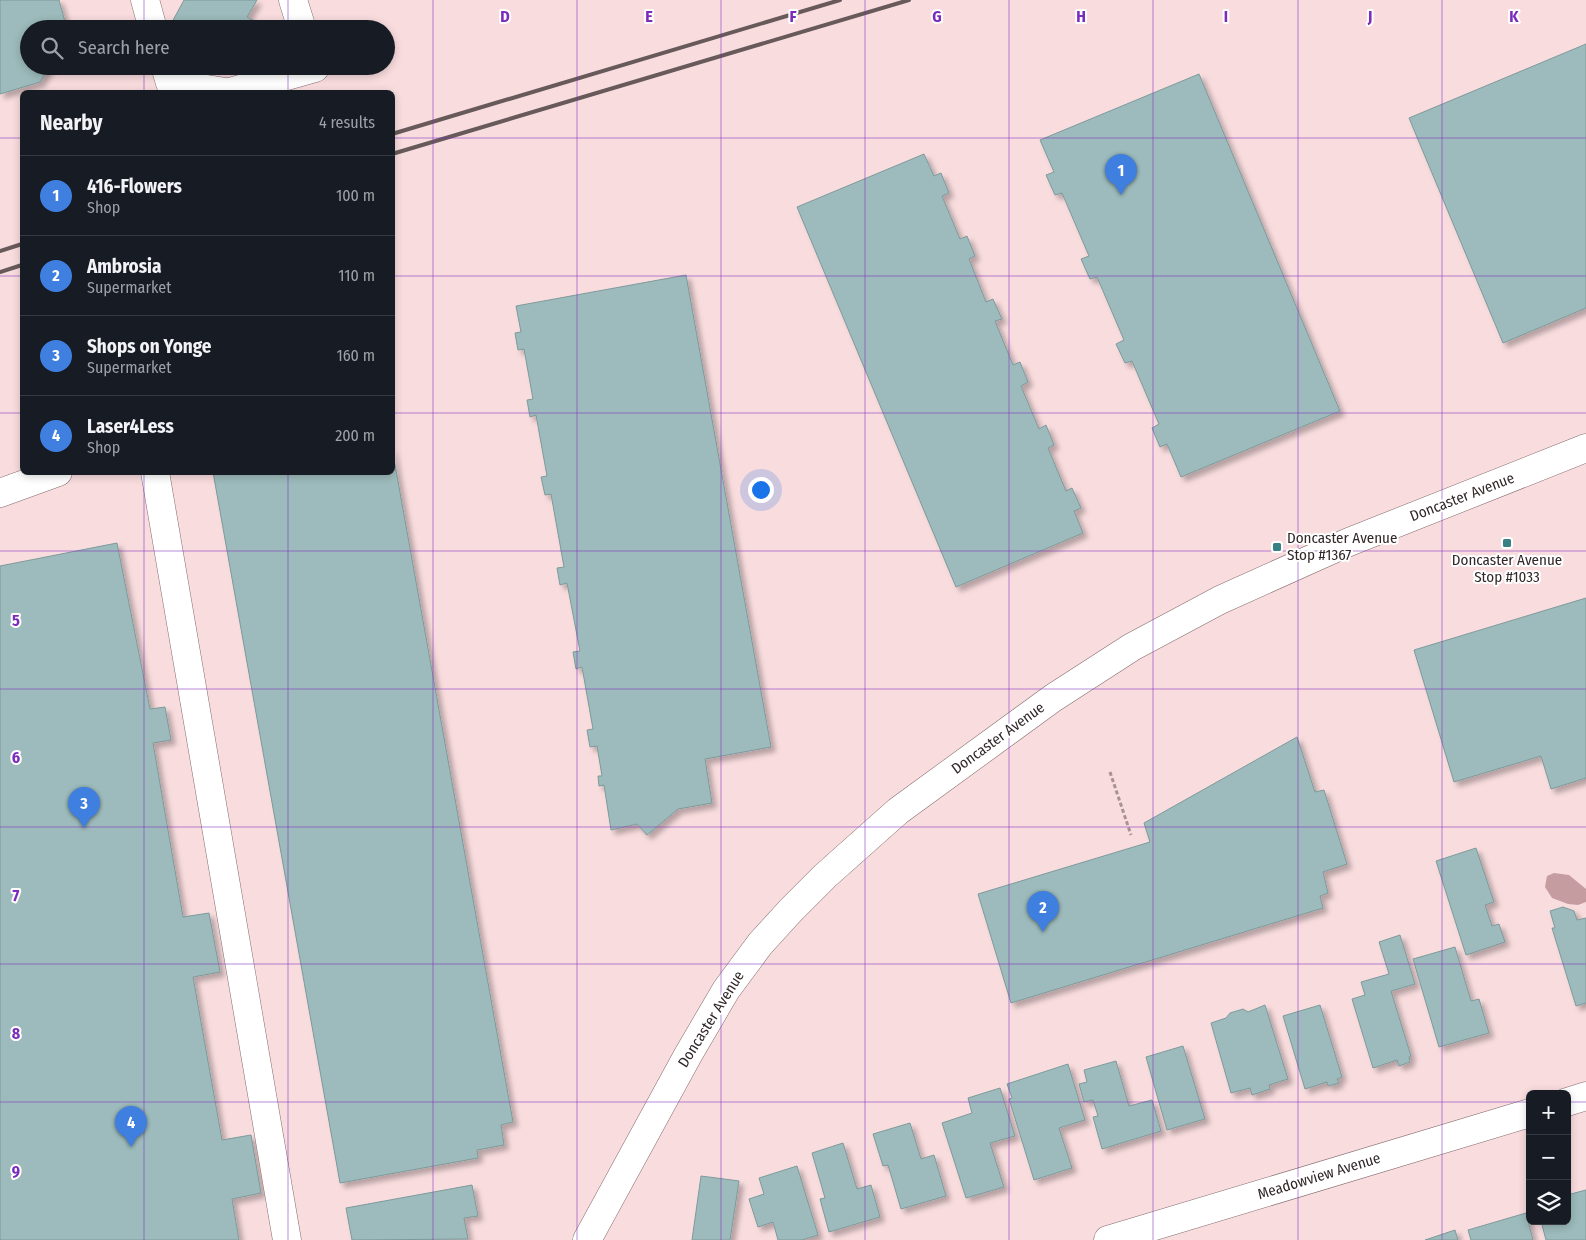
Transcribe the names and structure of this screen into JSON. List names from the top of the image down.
{
  "streets": {
    "street": ["Doncaster Avenue", "Meadowview Avenue"]
  },
  "places": {
    "transit": ["Doncaster Avenue Stop #1033", "Doncaster Avenue Stop #1367"]
  },
  "page": {
    "search": "Search here",
    "heading": ["Nearby", "4 results"],
    "pins": [
      "1",
      "3",
      "2",
      "4"
    ],
    "list": [
      {
        "mark": "1",
        "name": "416-Flowers",
        "note": "Shop",
        "value": "100 m"
      },
      {
        "mark": "2",
        "name": "Ambrosia",
        "note": "Supermarket",
        "value": "110 m"
      },
      {
        "mark": "3",
        "name": "Shops on Yonge",
        "note": "Supermarket",
        "value": "160 m"
      },
      {
        "mark": "4",
        "name": "Laser4Less",
        "note": "Shop",
        "value": "200 m"
      }
    ],
    "map_buttons": ["+", "−"]
  },
  "grid": {
    "columns": [
      "D",
      "E",
      "F",
      "G",
      "H",
      "I",
      "J",
      "K"
    ],
    "rows": [
      "5",
      "6",
      "7",
      "8",
      "9"
    ]
  }
}
